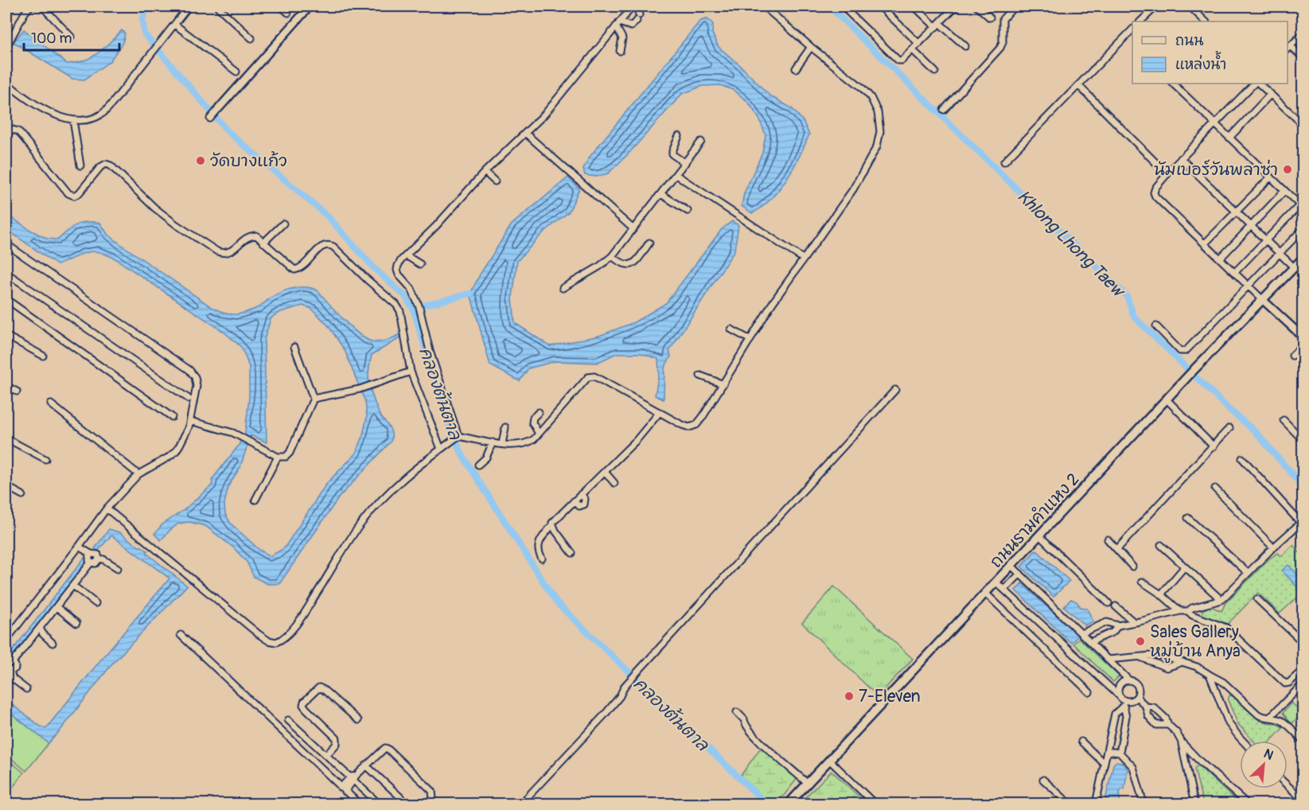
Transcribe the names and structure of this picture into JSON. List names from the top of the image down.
{
  "streets": {
    "main road": ["ถนนรามคำแหง 2"]
  },
  "water": ["Khlong Lhong Taew", "คลองต้นตาล"],
  "places": [
    "วัดบางแก้ว",
    "นัมเบอร์วันพลาซ่า",
    "Sales Gallery หมู่บ้าน Anya",
    "7-Eleven"
  ],
  "legend": ["ถนน", "แหล่งน้ำ"],
  "scale_bar": "100 m",
  "north": "top right"
}
